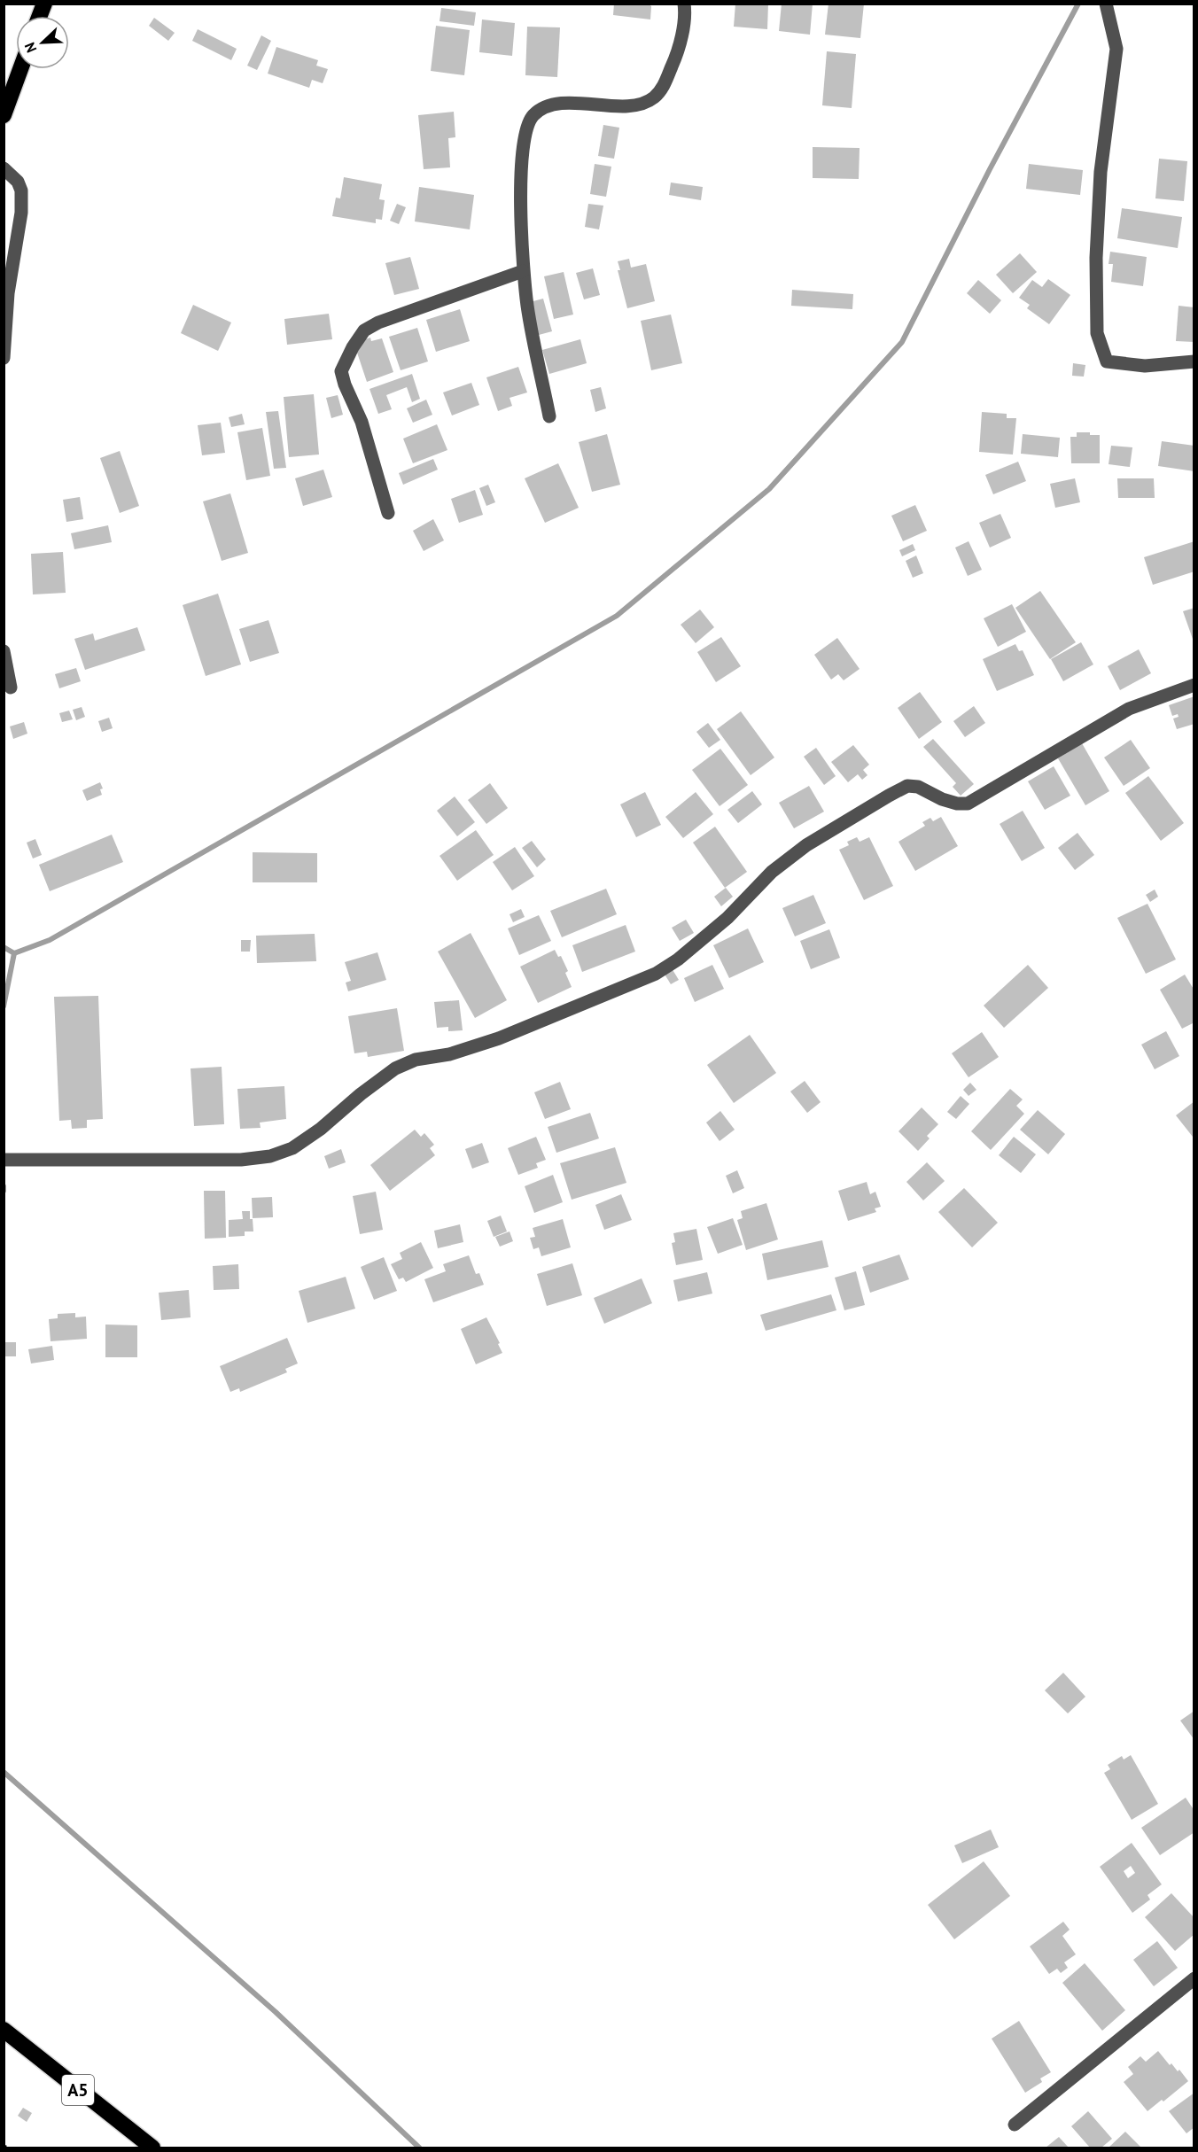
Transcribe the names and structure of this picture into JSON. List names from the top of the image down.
{
  "streets": {
    "highway": ["A5"]
  },
  "north": "bottom left"
}
